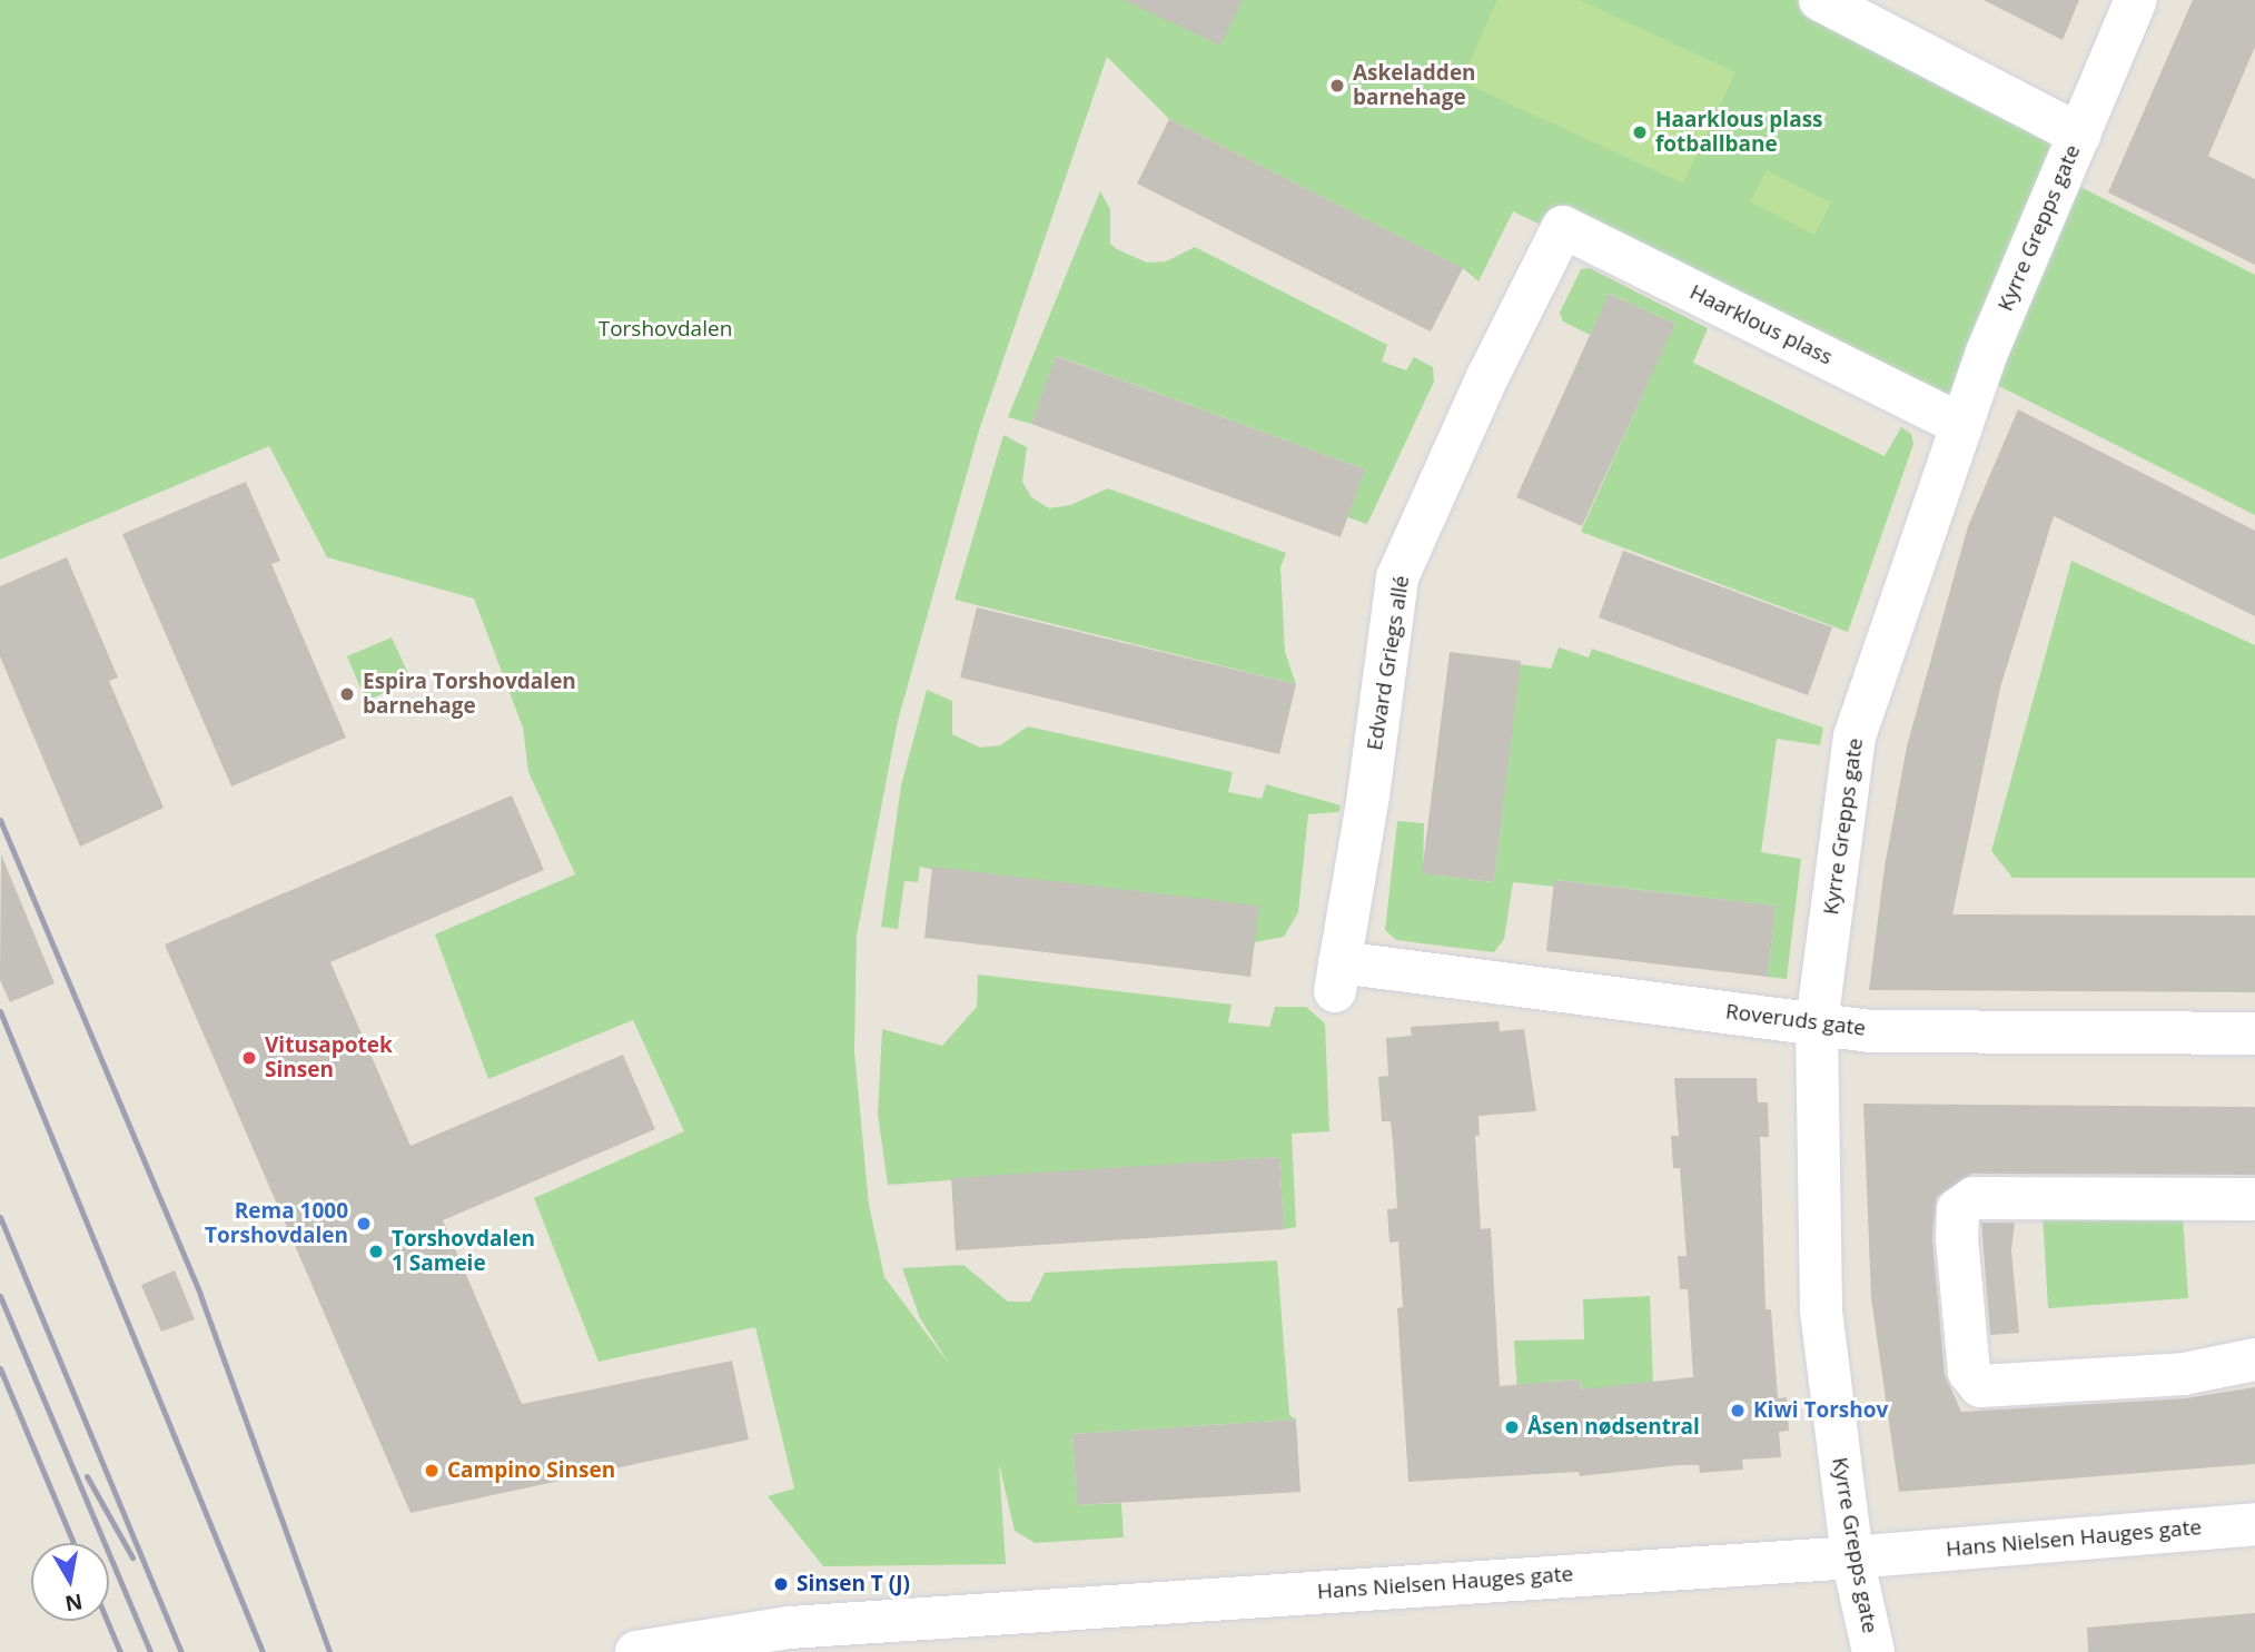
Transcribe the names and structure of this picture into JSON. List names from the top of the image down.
{
  "streets": {
    "street": [
      "Kyrre Grepps gate",
      "Haarklous plass",
      "Edvard Griegs allé",
      "Roveruds gate",
      "Hans Nielsen Hauges gate"
    ]
  },
  "crossings": [
    ["Kyrre Grepps gate", "Haarklous plass"],
    ["Kyrre Grepps gate", "Roveruds gate"],
    ["Kyrre Grepps gate", "Hans Nielsen Hauges gate"],
    ["Haarklous plass", "Edvard Griegs allé"],
    ["Edvard Griegs allé", "Roveruds gate"]
  ],
  "parks": ["Torshovdalen"],
  "places": [
    "Askeladden barnehage",
    "Haarklous plass fotballbane",
    "Espira Torshovdalen barnehage",
    "Vitusapotek Sinsen",
    "Rema 1000 Torshovdalen",
    "Torshovdalen 1 Sameie",
    "Kiwi Torshov",
    "Åsen nødsentral",
    "Campino Sinsen",
    "Sinsen T (J)"
  ],
  "north": "bottom"
}
